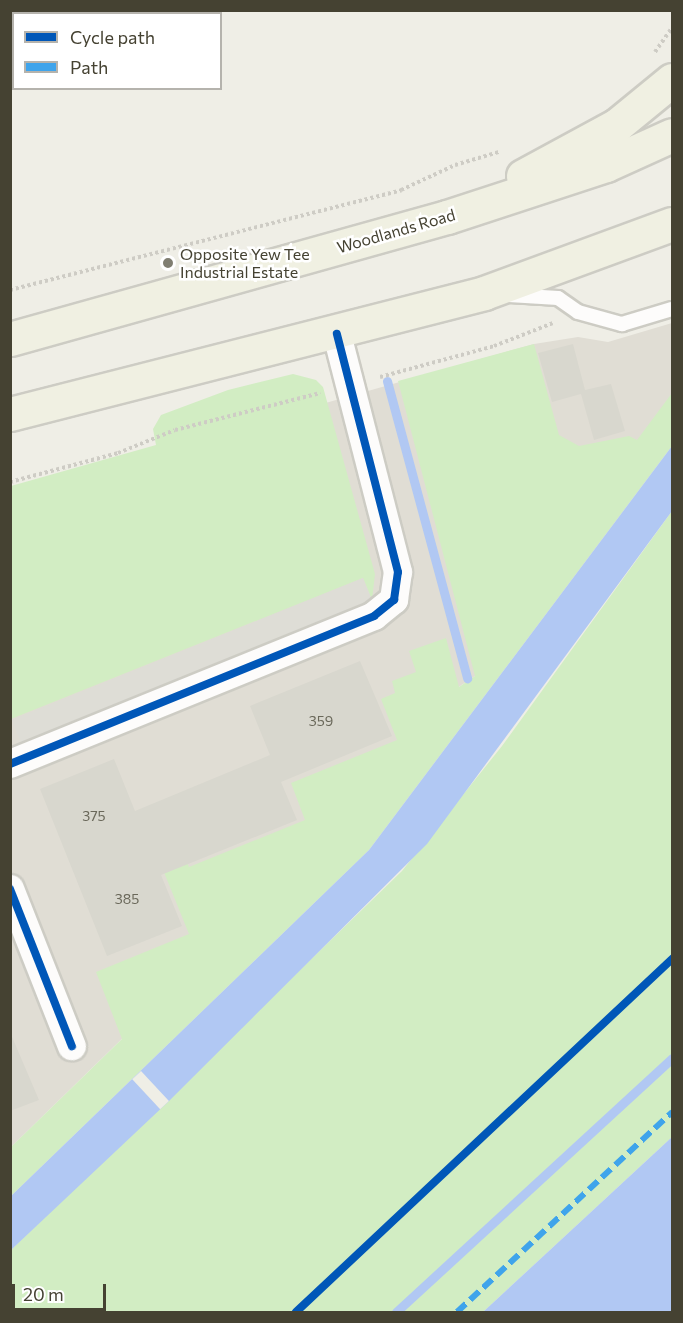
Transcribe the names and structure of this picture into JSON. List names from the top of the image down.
{
  "streets": {
    "main road": ["Woodlands Road"]
  },
  "places": ["Opposite Yew Tee Industrial Estate"],
  "house_numbers": ["359", "375", "385"],
  "legend": ["Cycle path", "Path"],
  "scale_bar": "20 m"
}
